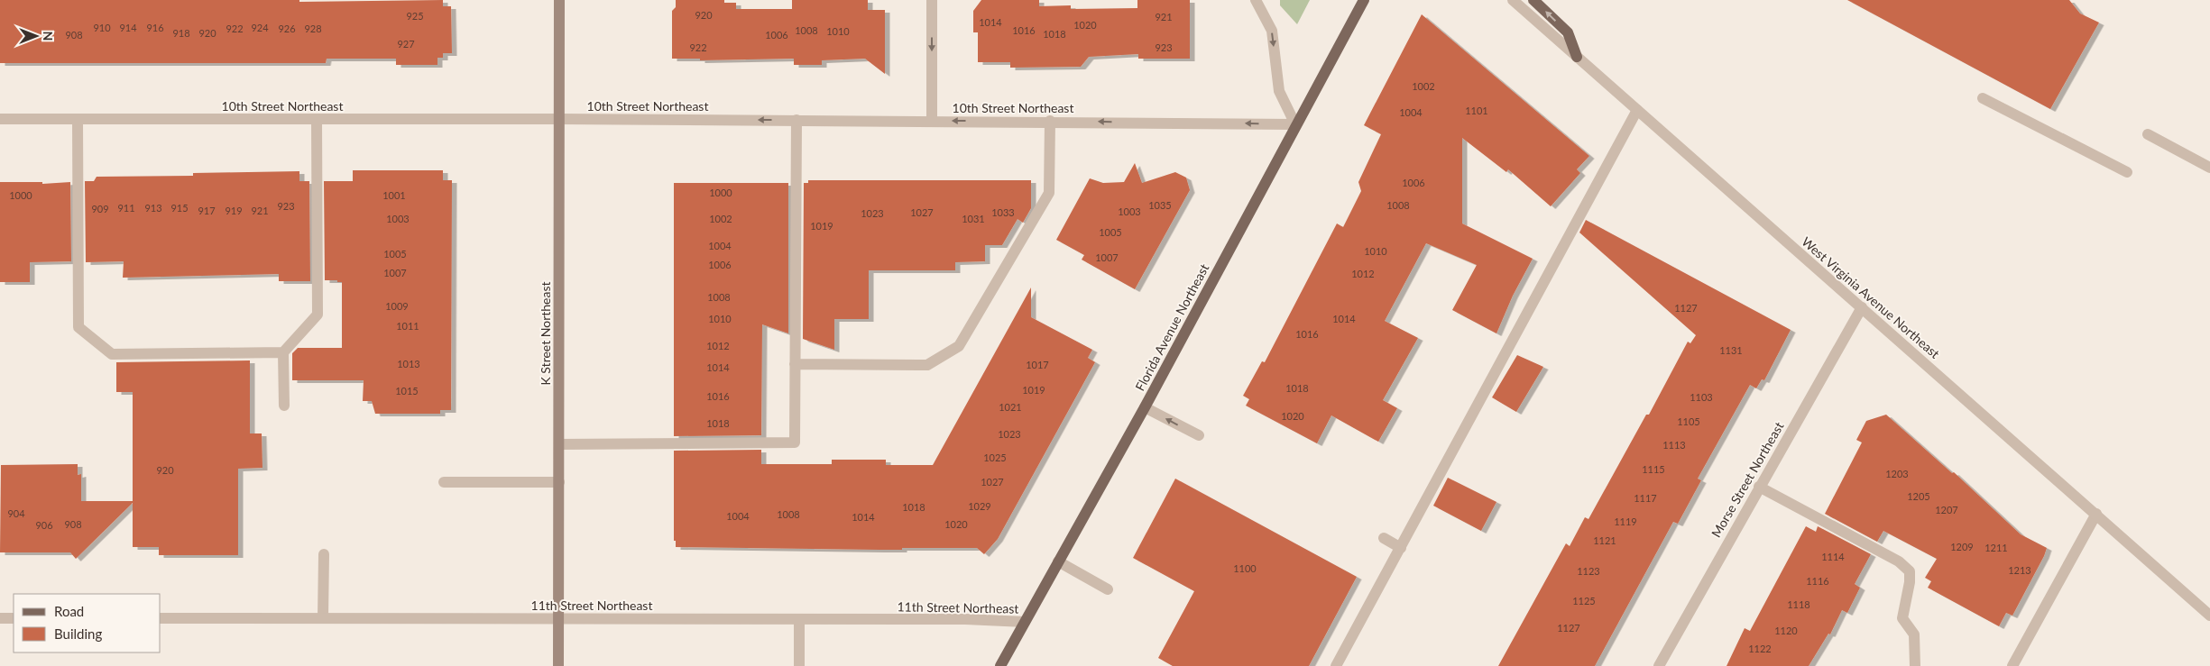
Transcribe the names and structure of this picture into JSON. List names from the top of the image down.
{
  "streets": {
    "main road": ["Florida Avenue Northeast", "K Street Northeast"],
    "street": [
      "10th Street Northeast",
      "West Virginia Avenue Northeast",
      "Morse Street Northeast",
      "11th Street Northeast"
    ]
  },
  "crossings": [
    ["10th Street Northeast", "Florida Avenue Northeast"],
    ["10th Street Northeast", "K Street Northeast"],
    ["West Virginia Avenue Northeast", "Morse Street Northeast"],
    ["Florida Avenue Northeast", "11th Street Northeast"],
    ["K Street Northeast", "11th Street Northeast"]
  ],
  "one_way": ["10th Street Northeast"],
  "house_numbers": [
    "920",
    "925",
    "921",
    "1014",
    "1020",
    "910",
    "914",
    "916",
    "924",
    "922",
    "926",
    "928",
    "1008",
    "1016",
    "1010",
    "918",
    "920",
    "1018",
    "908",
    "1006",
    "927",
    "922",
    "923",
    "1002",
    "1101",
    "1004",
    "1006",
    "1000",
    "1000",
    "1001",
    "1035",
    "1008",
    "923",
    "911",
    "913",
    "915",
    "909",
    "917",
    "919",
    "921",
    "1003",
    "1027",
    "1033",
    "1023",
    "1003",
    "1002",
    "1031",
    "1019",
    "1005",
    "1004",
    "1010",
    "1005",
    "1007",
    "1006",
    "1007",
    "1012",
    "1008",
    "1009",
    "1127",
    "1010",
    "1014",
    "1011",
    "1016",
    "1012",
    "1131",
    "1013",
    "1017",
    "1014",
    "1018",
    "1019",
    "1015",
    "1016",
    "1103",
    "1021",
    "1020",
    "1105",
    "1018",
    "1023",
    "1113",
    "1025",
    "1115",
    "920",
    "1203",
    "1027",
    "1205",
    "1117",
    "1029",
    "1018",
    "1207",
    "904",
    "1008",
    "1004",
    "1014",
    "1119",
    "908",
    "1020",
    "906",
    "1121",
    "1209",
    "1211",
    "1114",
    "1100",
    "1213",
    "1123",
    "1116",
    "1125",
    "1118",
    "1127",
    "1120",
    "1122"
  ],
  "legend": ["Road", "Building"],
  "north": "right"
}
